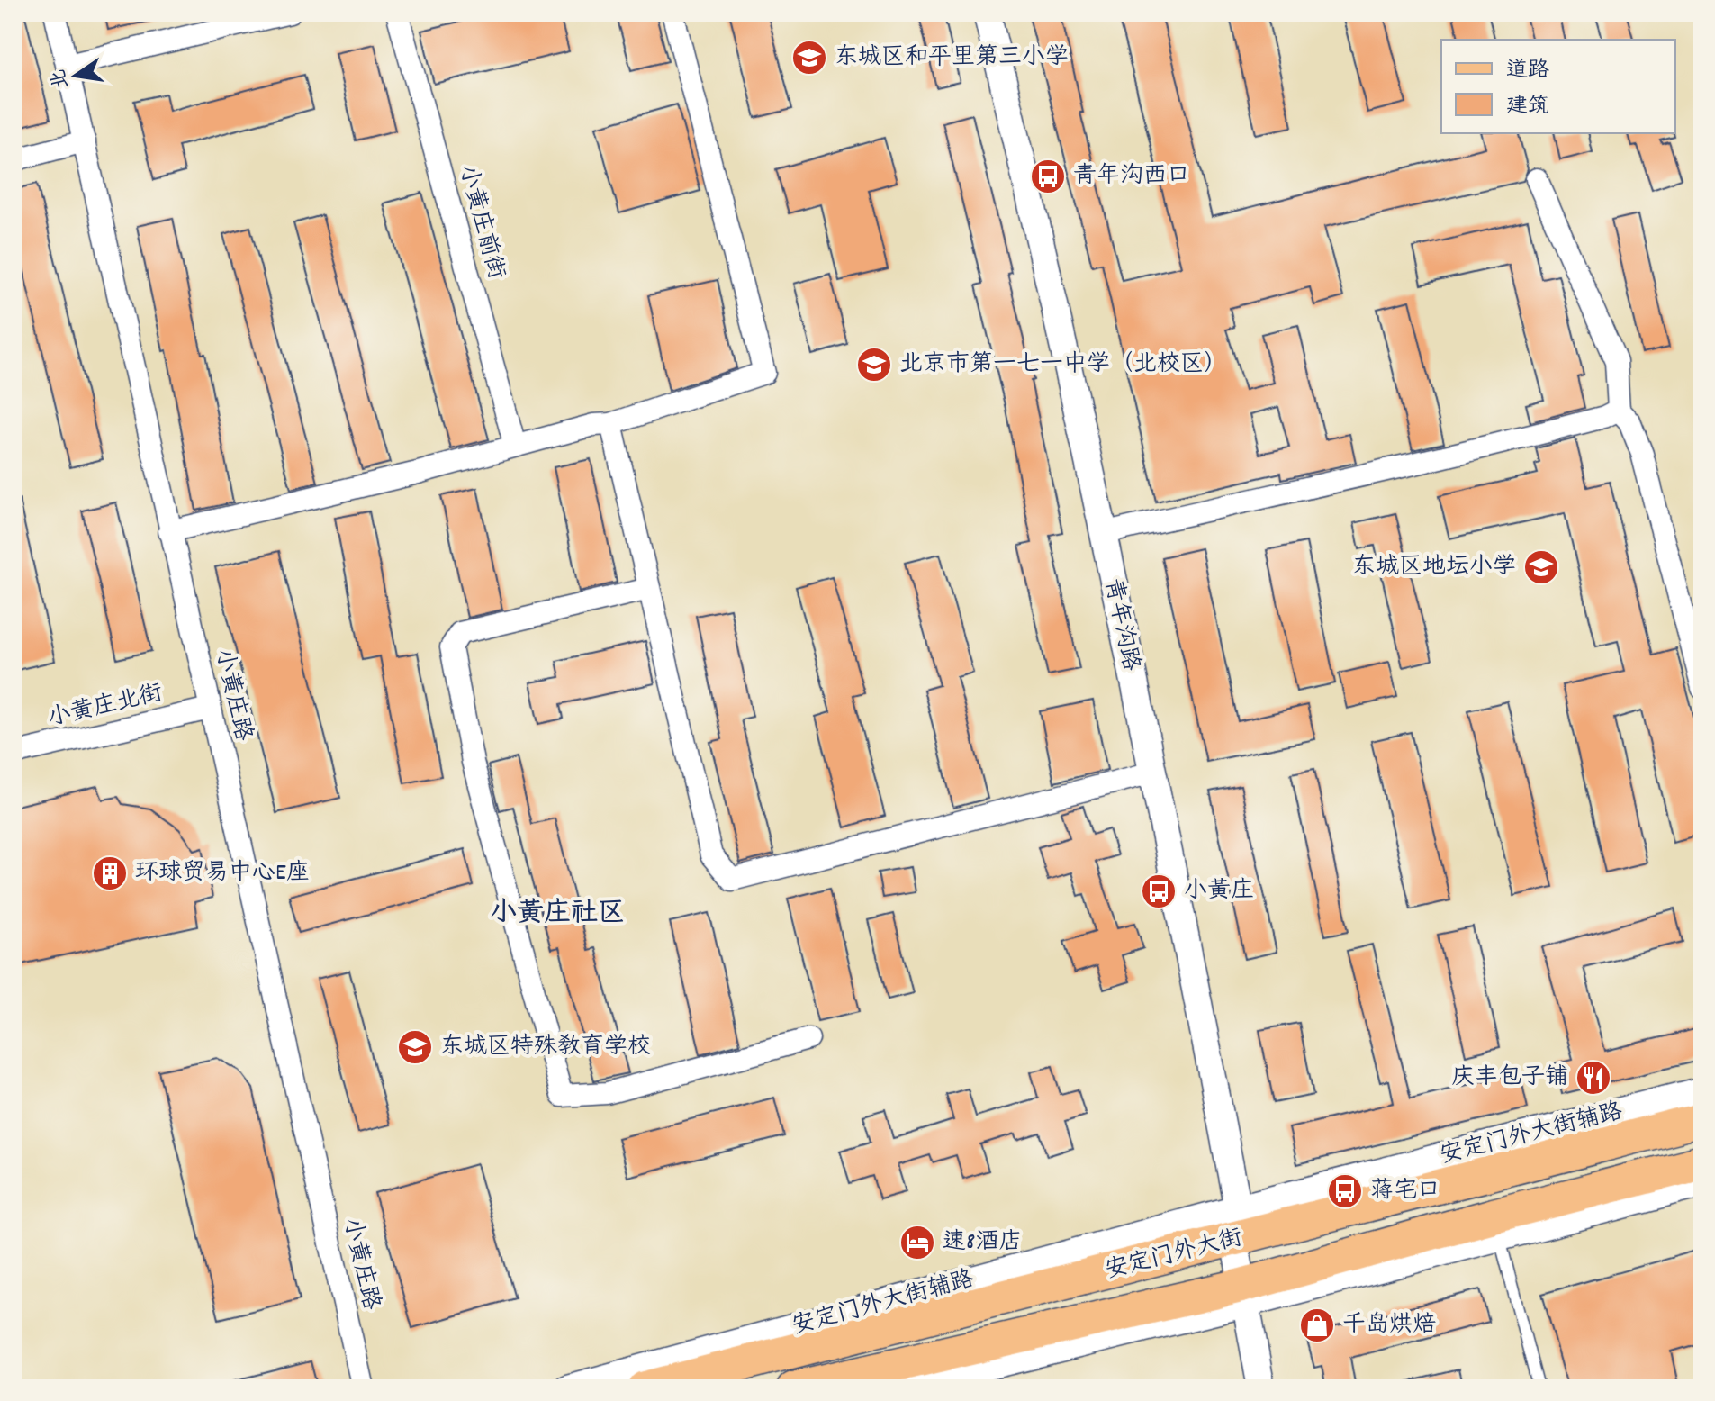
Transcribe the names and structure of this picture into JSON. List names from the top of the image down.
{
  "streets": {
    "main road": ["安定门外大街"],
    "street": [
      "小黄庄前街",
      "青年沟路",
      "小黄庄路",
      "小黄庄北街",
      "安定门外大街辅路"
    ]
  },
  "crossings": [
    ["青年沟路", "安定门外大街辅路"],
    ["青年沟路", "安定门外大街"],
    ["小黄庄路", "小黄庄北街"],
    ["安定门外大街辅路", "安定门外大街"]
  ],
  "districts": ["小黄庄社区"],
  "places": {
    "school or university": [
      "东城区和平里第三小学",
      "北京市第一七一中学（北校区）",
      "东城区地坛小学",
      "东城区特殊教育学校"
    ],
    "bus stop": ["青年沟西口", "小黄庄", "蒋宅口"],
    "building": ["环球贸易中心E座"],
    "restaurant": ["庆丰包子铺"],
    "hotel": ["速8酒店"],
    "shop": ["千岛烘焙"]
  },
  "legend": ["道路", "建筑"],
  "north": "left"
}
